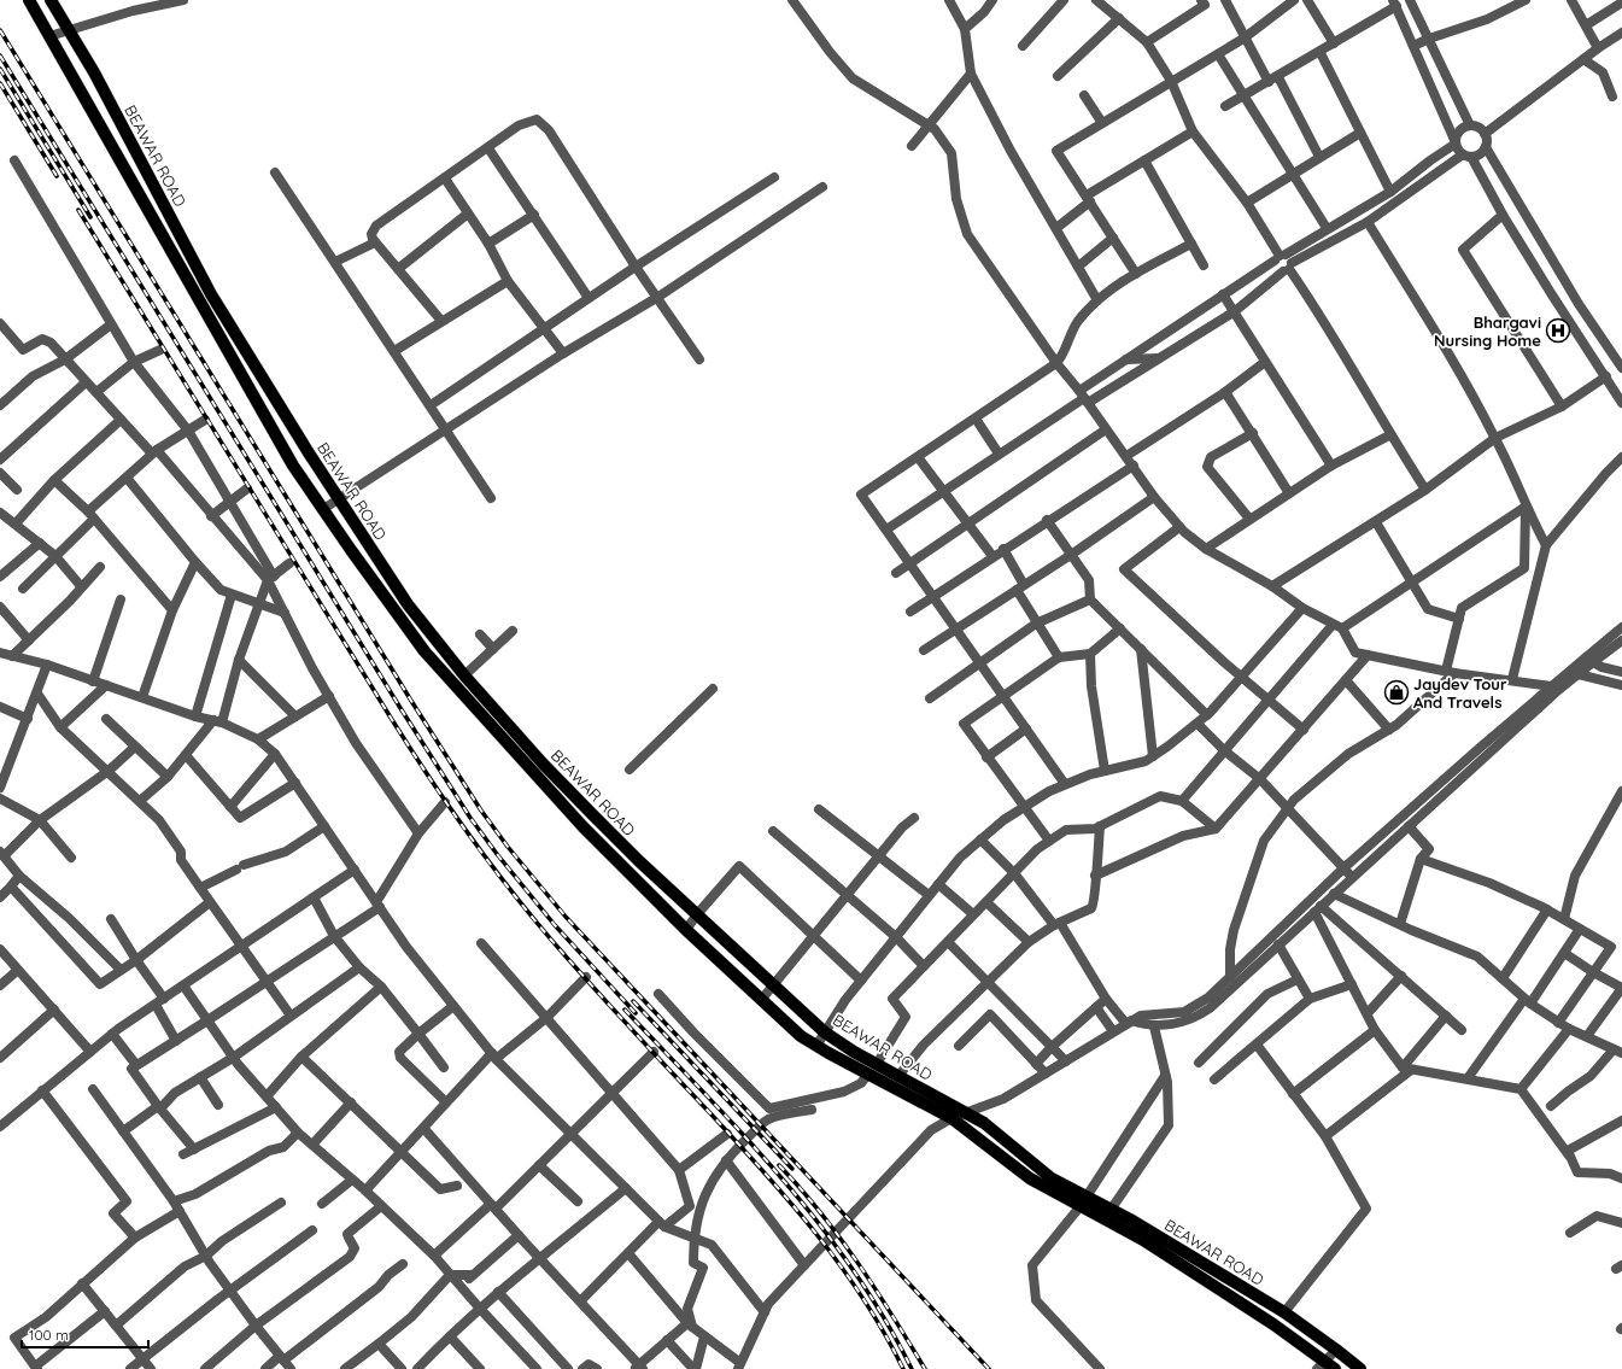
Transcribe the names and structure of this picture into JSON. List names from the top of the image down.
{
  "streets": {
    "main road": ["BEAWAR ROAD"]
  },
  "places": {
    "hospital": ["Bhargavi Nursing Home"],
    "shop": ["Jaydev Tour And Travels"]
  },
  "scale_bar": "100 m"
}
